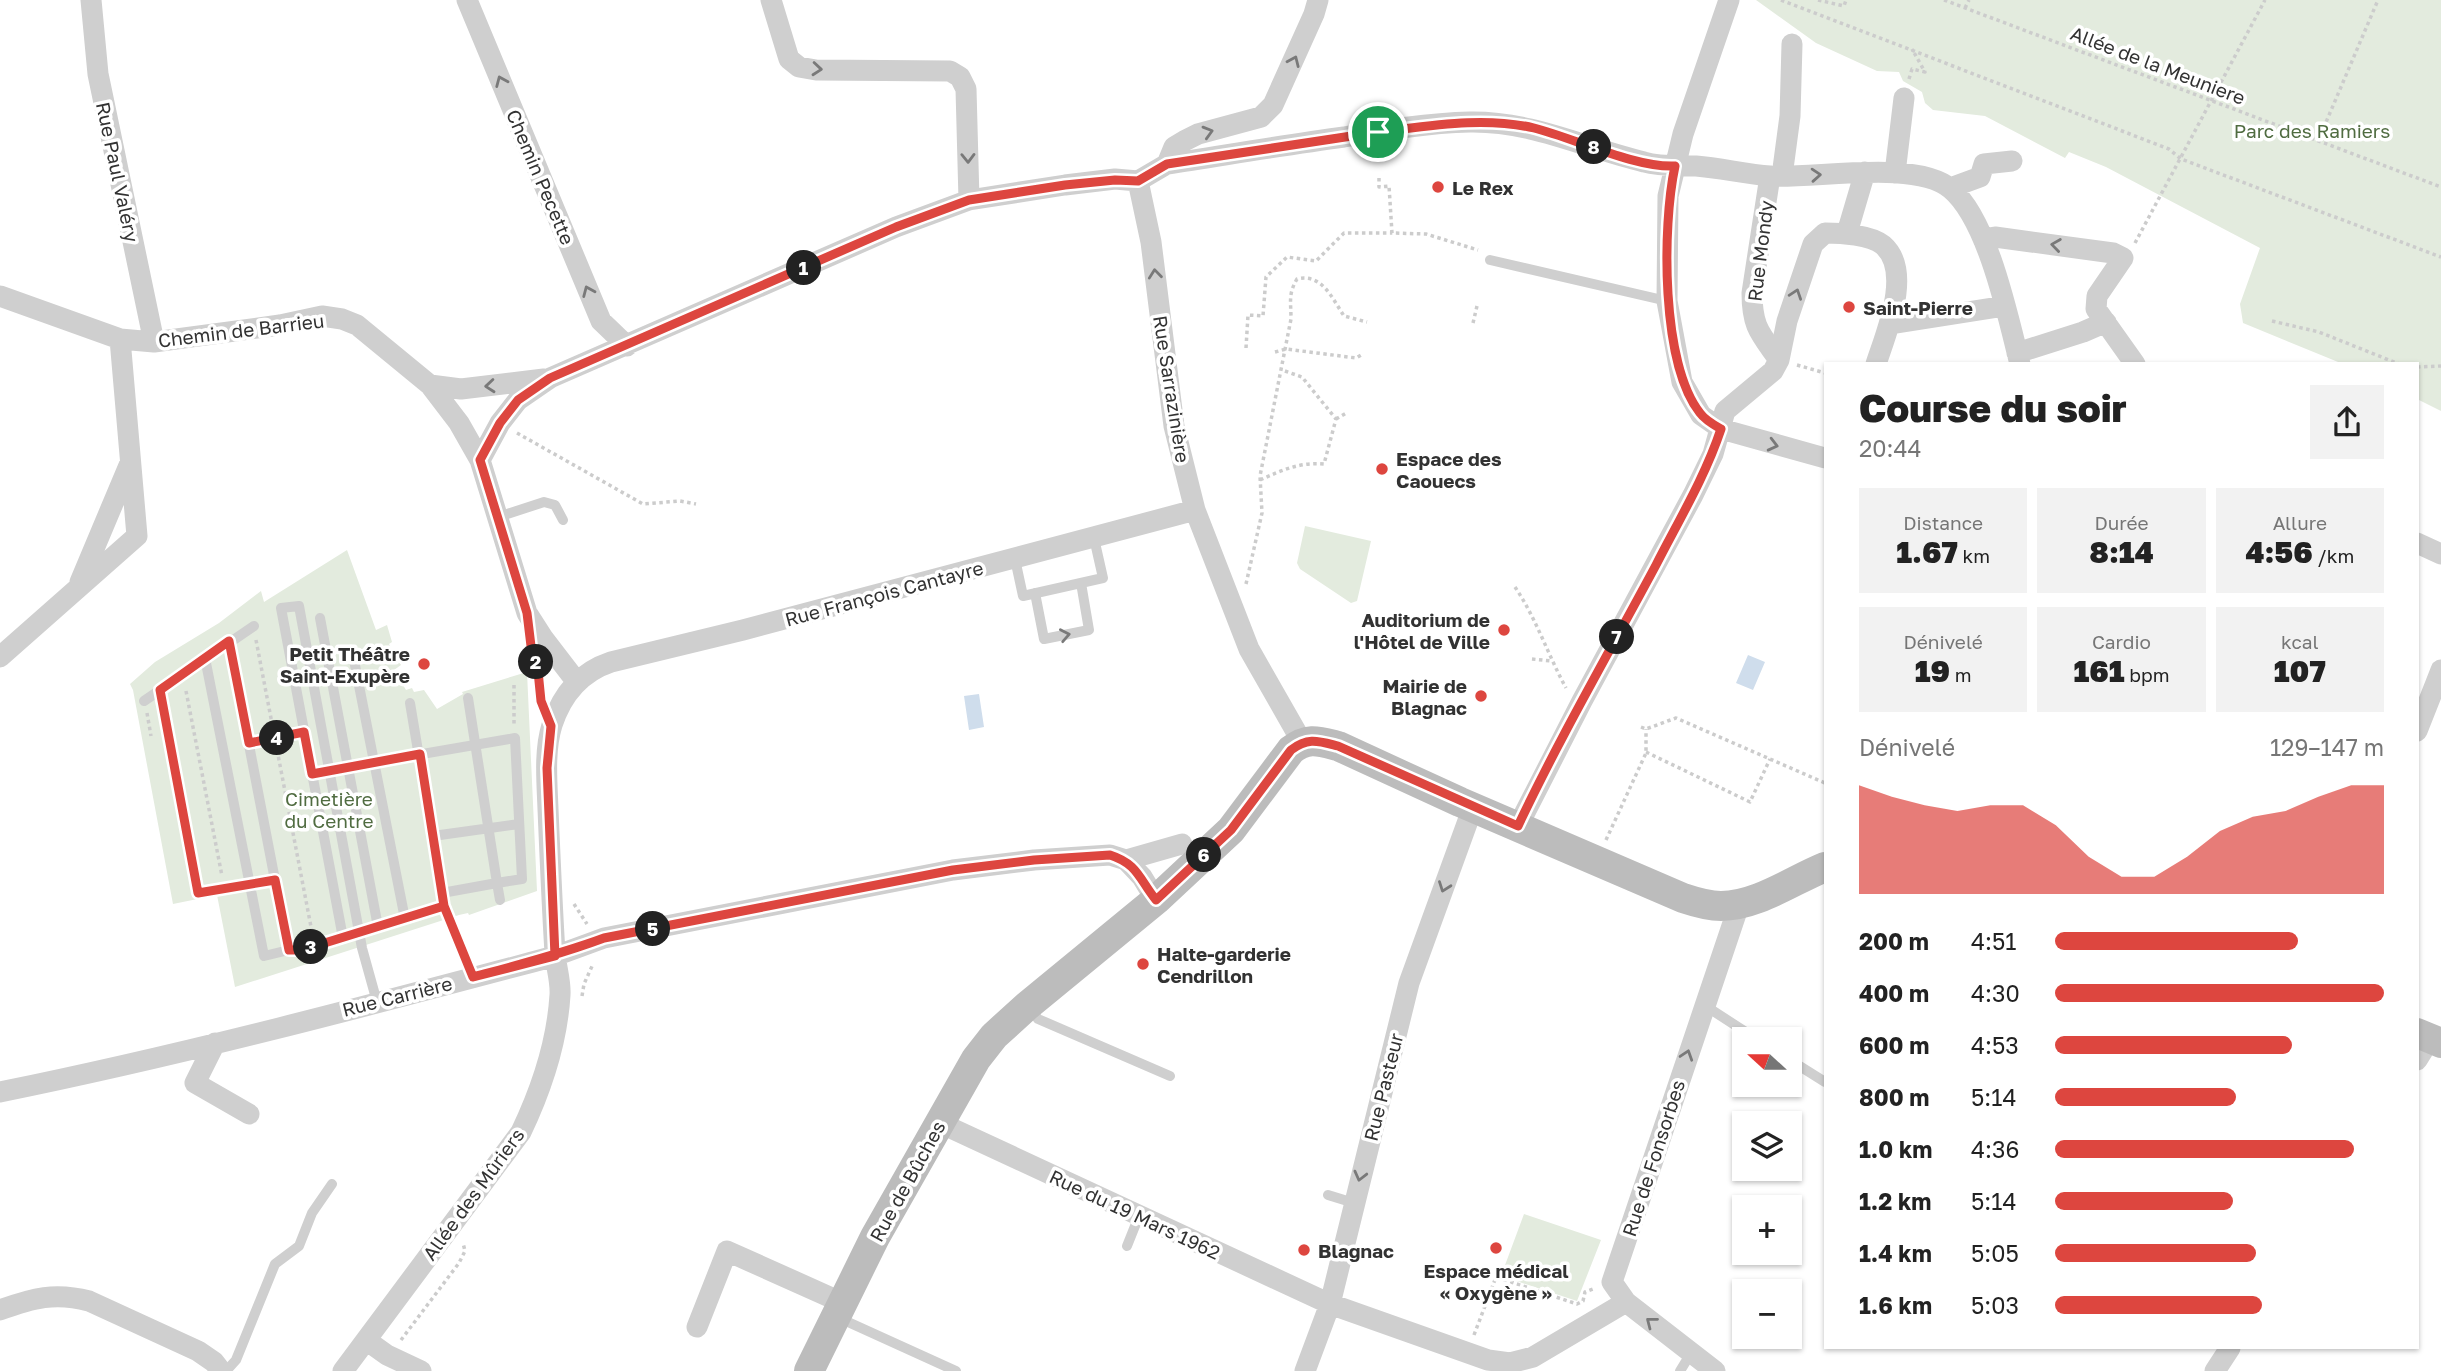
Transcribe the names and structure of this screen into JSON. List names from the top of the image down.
{
  "streets": {
    "main road": ["Rue de Bûches"],
    "street": [
      "Rue Paul Valéry",
      "Chemin Pecette",
      "Rue Mondy",
      "Chemin de Barrieu",
      "Rue Sarrazinière",
      "Rue François Cantayre",
      "Rue Carrière",
      "Rue Pasteur",
      "Rue de Fonsorbes",
      "Allée des Mûriers",
      "Rue du 19 Mars 1962"
    ],
    "path": ["Allée de la Meuniere"]
  },
  "crossings": [
    ["Rue Paul Valéry", "Chemin de Barrieu"],
    ["Chemin de Barrieu", "Rue François Cantayre"],
    ["Rue Sarrazinière", "Rue François Cantayre"],
    ["Rue Sarrazinière", "Rue de Bûches"],
    ["Rue Carrière", "Allée des Mûriers"],
    ["Rue Pasteur", "Rue du 19 Mars 1962"],
    ["Rue de Bûches", "Rue du 19 Mars 1962"]
  ],
  "one_way": [
    "Chemin Pecette",
    "Rue Sarrazinière",
    "Rue Pasteur",
    "Rue de Fonsorbes"
  ],
  "parks": ["Parc des Ramiers", "Cimetière du Centre"],
  "places": [
    "Le Rex",
    "Saint-Pierre",
    "Espace des Caouecs",
    "Auditorium de l'Hôtel de Ville",
    "Petit Théâtre Saint-Exupère",
    "Mairie de Blagnac",
    "Halte-garderie Cendrillon",
    "Espace médical « Oxygène »",
    "Blagnac"
  ],
  "north": "left",
  "page": {
    "pins": [
      "8",
      "1",
      "7",
      "2",
      "4",
      "6",
      "5",
      "3"
    ],
    "heading": ["Course du soir", "20:44"],
    "stats": [
      ["Distance", "1.67 km"],
      ["Durée", "8:14"],
      ["Allure", "4:56 /km"],
      ["Dénivelé", "19 m"],
      ["Cardio", "161 bpm"],
      ["kcal", "107"]
    ],
    "chart": ["Dénivelé", "129–147 m"],
    "list": [
      {
        "name": "200 m",
        "note": "4:51"
      },
      {
        "name": "400 m",
        "note": "4:30"
      },
      {
        "name": "600 m",
        "note": "4:53"
      },
      {
        "name": "800 m",
        "note": "5:14"
      },
      {
        "name": "1.0 km",
        "note": "4:36"
      },
      {
        "name": "1.2 km",
        "note": "5:14"
      },
      {
        "name": "1.4 km",
        "note": "5:05"
      },
      {
        "name": "1.6 km",
        "note": "5:03"
      }
    ],
    "map_buttons": ["+", "−"]
  }
}
